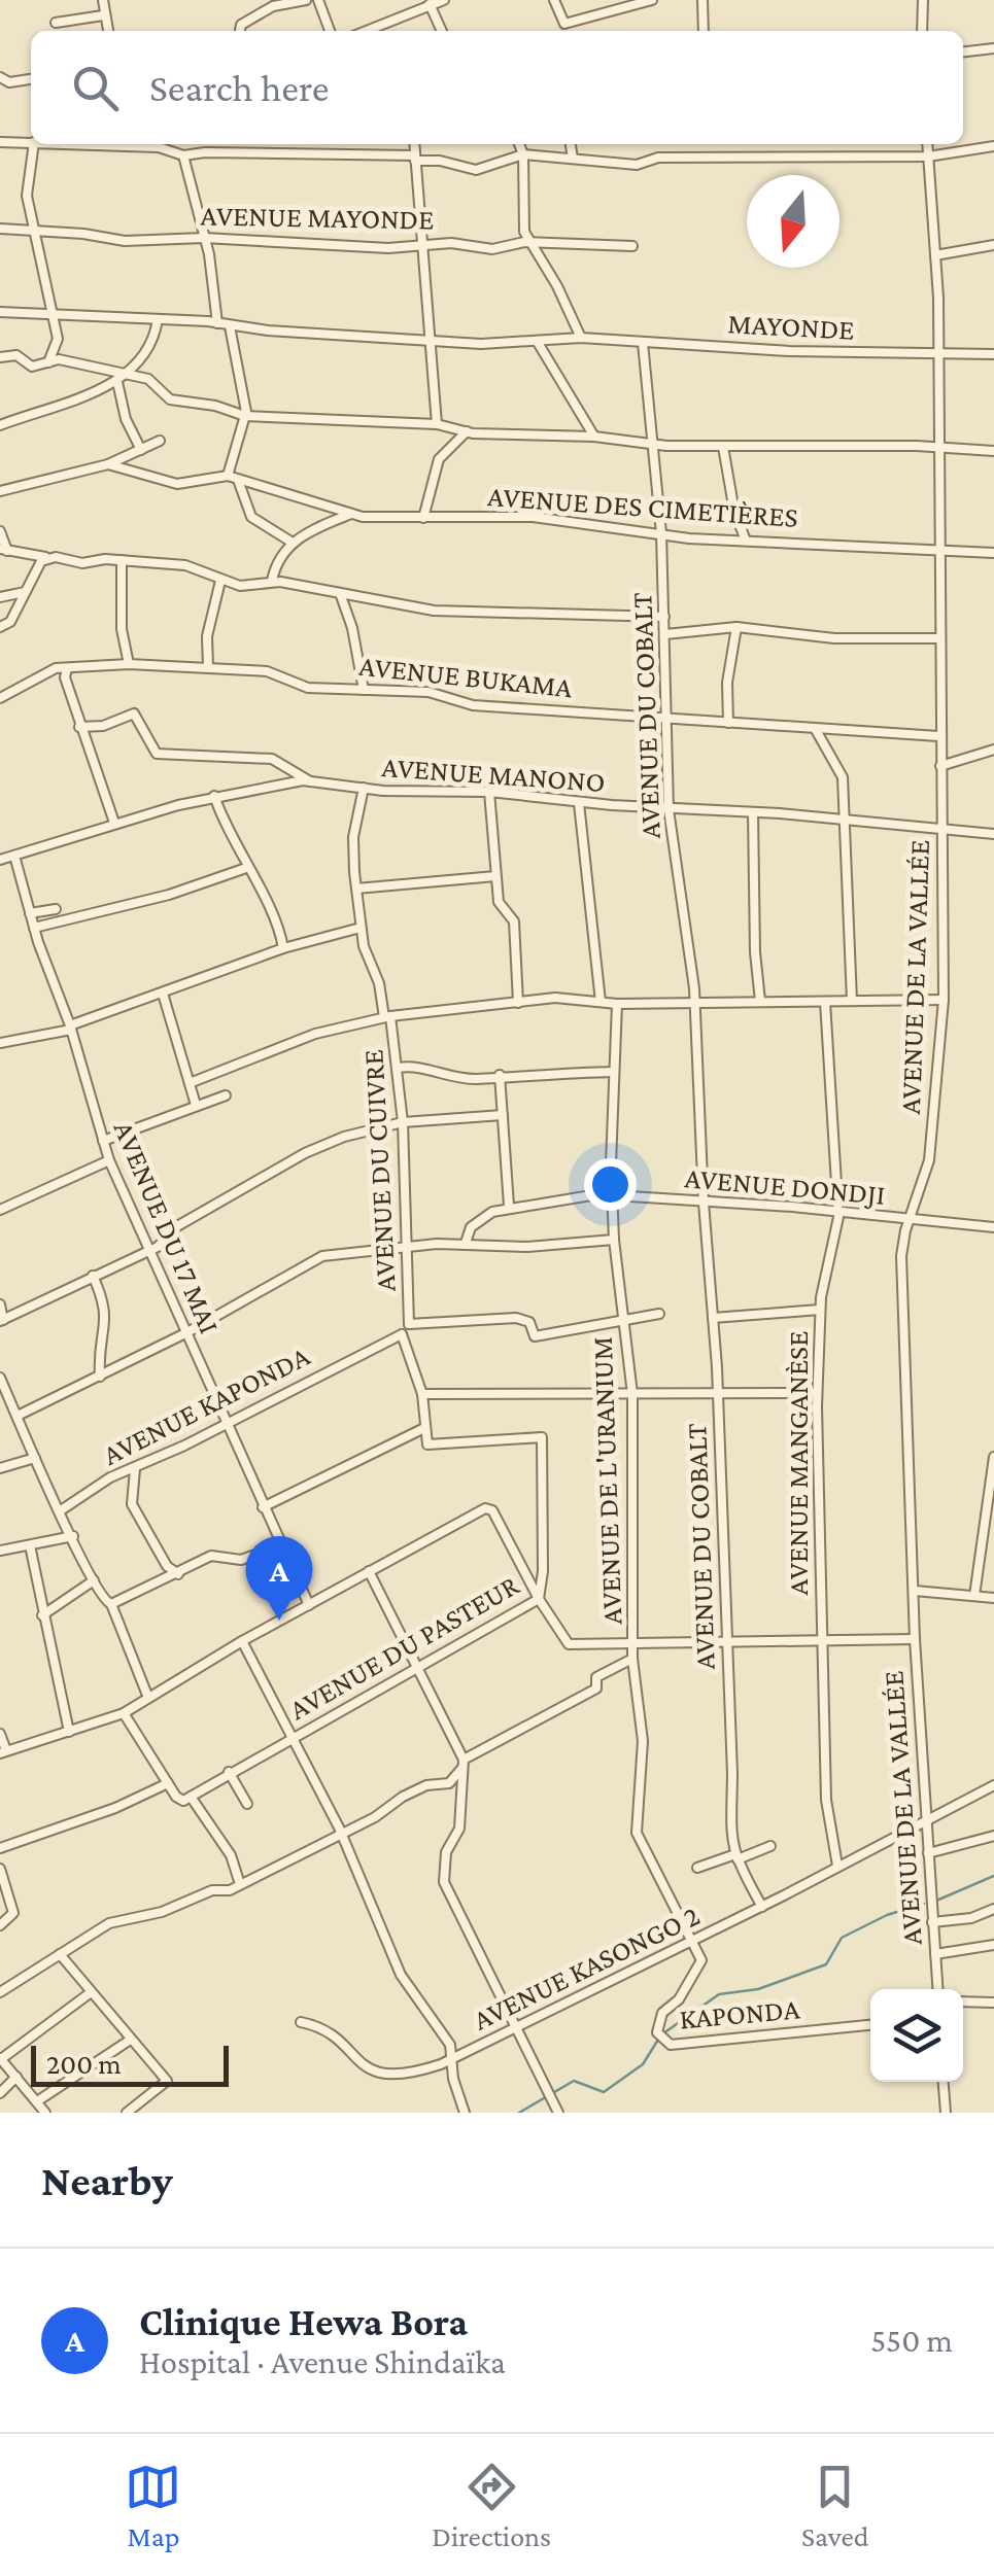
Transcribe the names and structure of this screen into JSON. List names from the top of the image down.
{
  "streets": {
    "street": [
      "AVENUE MAYONDE",
      "MAYONDE",
      "AVENUE DES CIMETIÈRES",
      "AVENUE BUKAMA",
      "AVENUE DU COBALT",
      "AVENUE MANONO",
      "AVENUE DE LA VALLÉE",
      "AVENUE DU CUIVRE",
      "AVENUE DONDJI",
      "AVENUE DU 17 MAI",
      "AVENUE KAPONDA",
      "AVENUE MANGANÈSE",
      "AVENUE DE L'URANIUM",
      "AVENUE DU PASTEUR",
      "AVENUE KASONGO 2",
      "KAPONDA"
    ]
  },
  "crossings": [
    ["MAYONDE", "AVENUE DU COBALT"],
    ["MAYONDE", "AVENUE DE LA VALLÉE"],
    ["AVENUE DES CIMETIÈRES", "AVENUE DU COBALT"],
    ["AVENUE DES CIMETIÈRES", "AVENUE DE LA VALLÉE"],
    ["AVENUE BUKAMA", "AVENUE DU COBALT"],
    ["AVENUE BUKAMA", "AVENUE DE LA VALLÉE"],
    ["AVENUE DU COBALT", "AVENUE MANONO"],
    ["AVENUE DU COBALT", "AVENUE DONDJI"],
    ["AVENUE DU COBALT", "AVENUE KASONGO 2"],
    ["AVENUE MANONO", "AVENUE DE LA VALLÉE"],
    ["AVENUE MANONO", "AVENUE DU CUIVRE"],
    ["AVENUE MANONO", "AVENUE DU 17 MAI"],
    ["AVENUE DE LA VALLÉE", "AVENUE DONDJI"],
    ["AVENUE DE LA VALLÉE", "AVENUE KASONGO 2"],
    ["AVENUE DONDJI", "AVENUE MANGANÈSE"],
    ["AVENUE DONDJI", "AVENUE DE L'URANIUM"],
    ["AVENUE DU 17 MAI", "AVENUE KAPONDA"],
    ["AVENUE MANGANÈSE", "AVENUE KASONGO 2"],
    ["AVENUE DE L'URANIUM", "AVENUE KASONGO 2"],
    ["AVENUE DE L'URANIUM", "KAPONDA"],
    ["AVENUE DU PASTEUR", "AVENUE KASONGO 2"],
    ["AVENUE KASONGO 2", "KAPONDA"]
  ],
  "scale_bar": "200 m",
  "north": "bottom",
  "page": {
    "search": "Search here",
    "pins": "A",
    "scale": "200 m",
    "heading": "Nearby",
    "list": [
      {
        "mark": "A",
        "name": "Clinique Hewa Bora",
        "note": "Hospital · Avenue Shindaïka",
        "value": "550 m"
      }
    ],
    "nav": ["Map", "Directions", "Saved"]
  }
}
